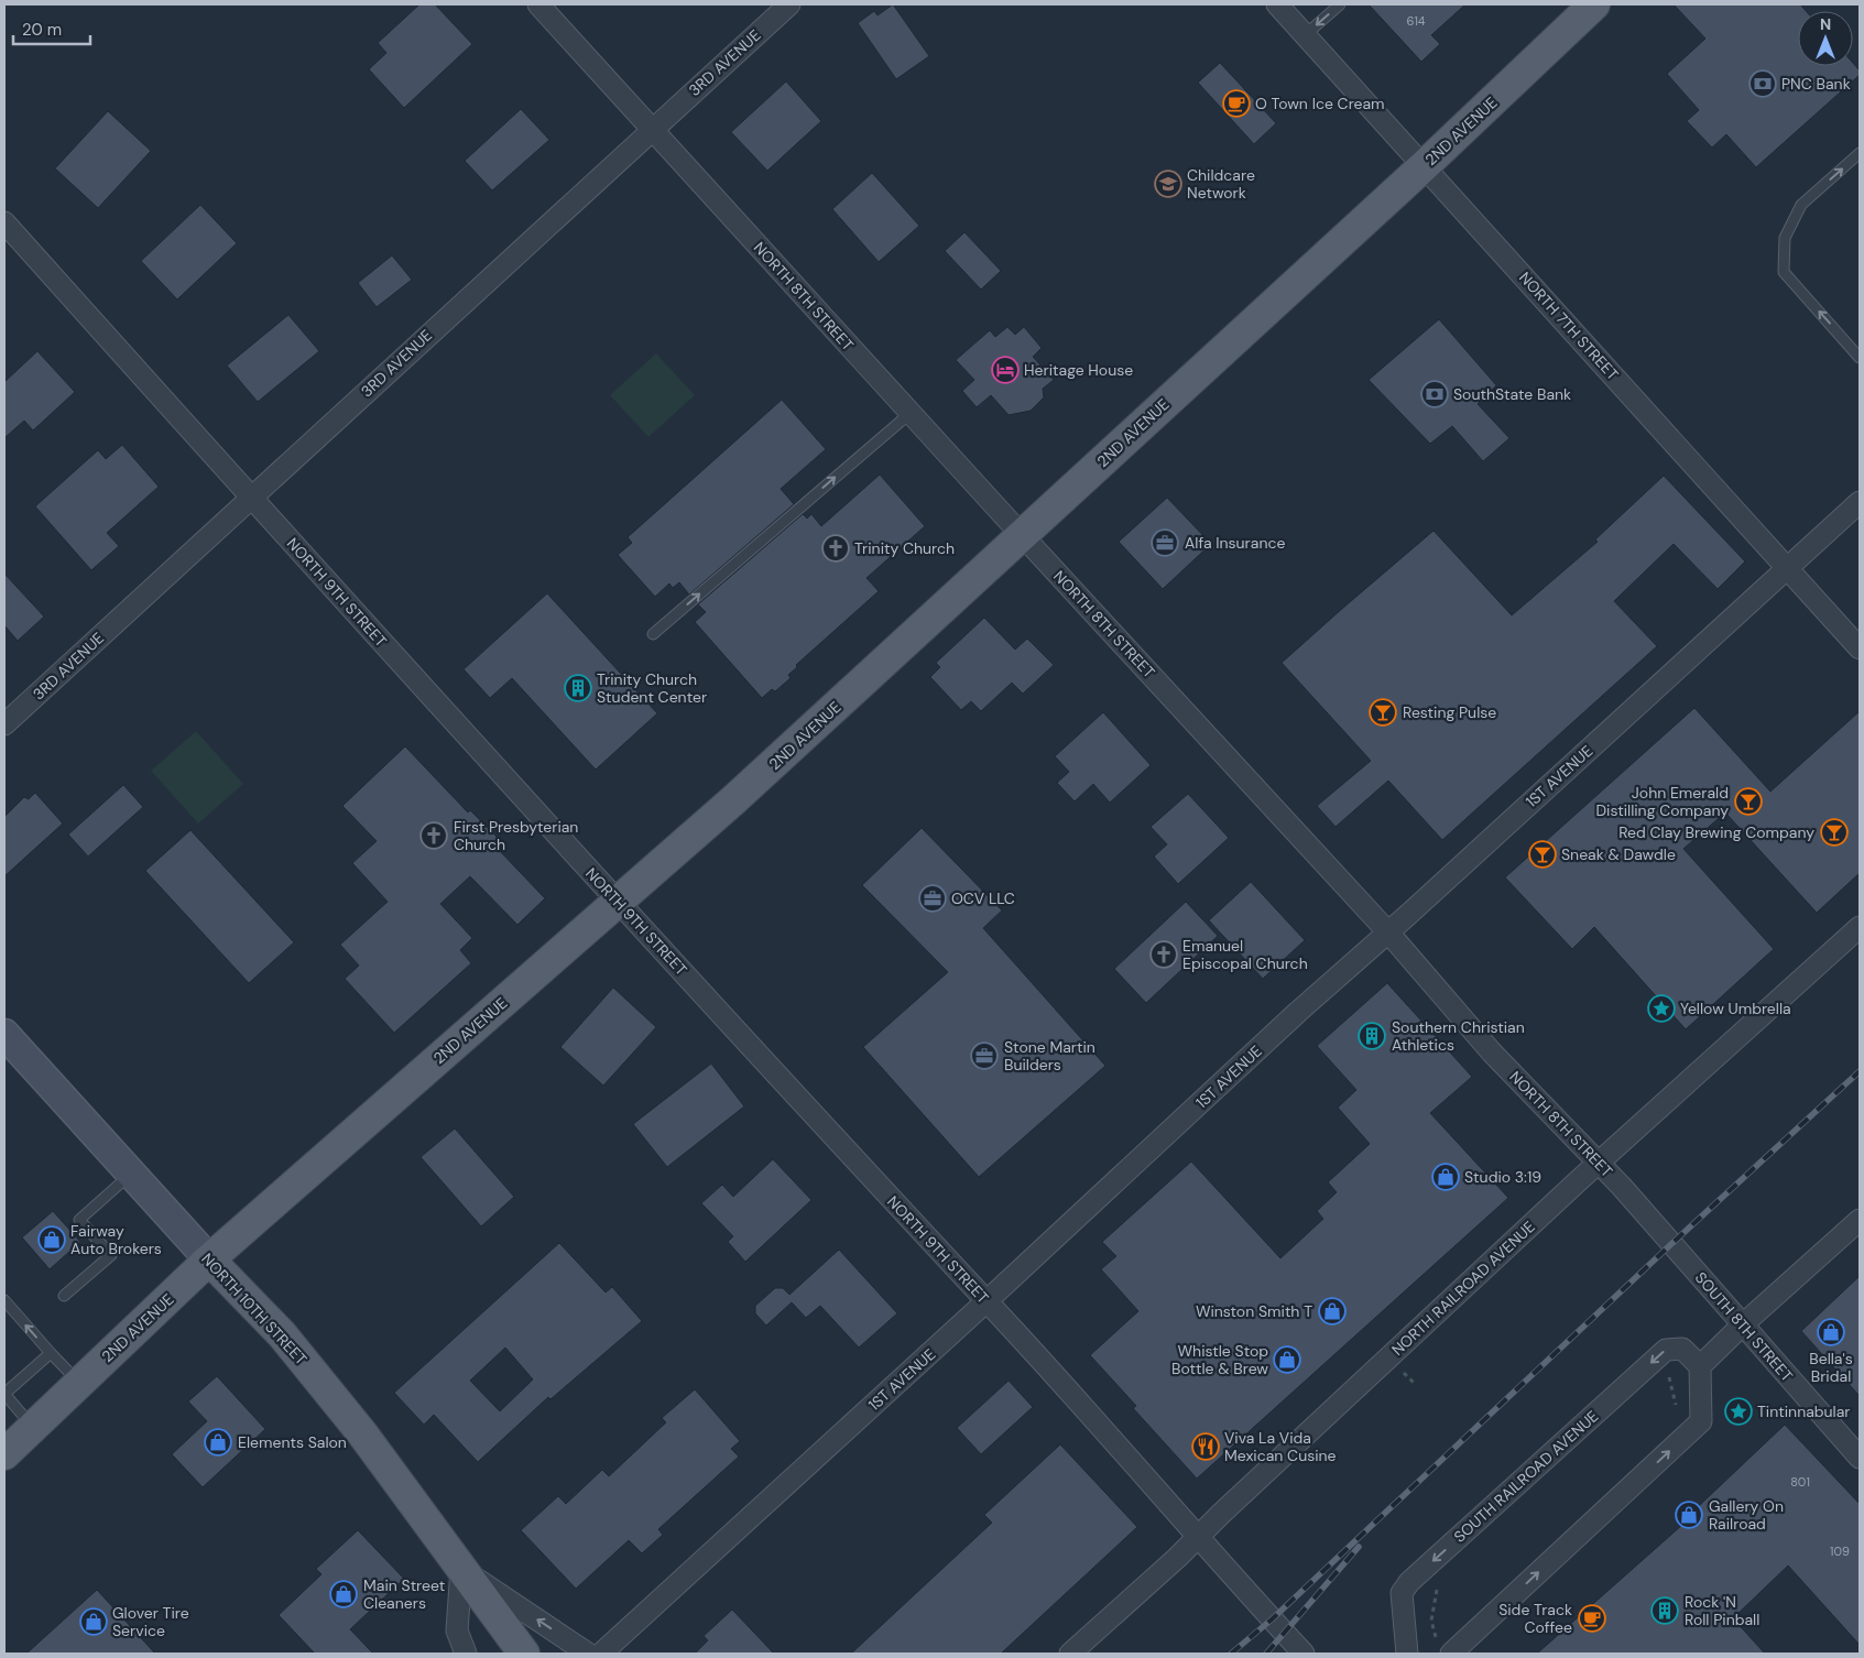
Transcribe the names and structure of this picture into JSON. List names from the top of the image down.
{
  "streets": {
    "main road": ["2ND AVENUE", "NORTH 10TH STREET"],
    "street": [
      "3RD AVENUE",
      "NORTH 8TH STREET",
      "NORTH 7TH STREET",
      "NORTH 9TH STREET",
      "1ST AVENUE",
      "NORTH RAILROAD AVENUE",
      "SOUTH 8TH STREET",
      "SOUTH RAILROAD AVENUE"
    ]
  },
  "crossings": [
    ["3RD AVENUE", "NORTH 8TH STREET"],
    ["3RD AVENUE", "NORTH 9TH STREET"],
    ["2ND AVENUE", "NORTH 8TH STREET"],
    ["2ND AVENUE", "NORTH 7TH STREET"],
    ["2ND AVENUE", "NORTH 9TH STREET"],
    ["2ND AVENUE", "NORTH 10TH STREET"],
    ["NORTH 8TH STREET", "1ST AVENUE"],
    ["NORTH 8TH STREET", "NORTH RAILROAD AVENUE"],
    ["NORTH 8TH STREET", "SOUTH 8TH STREET"],
    ["NORTH 7TH STREET", "1ST AVENUE"],
    ["NORTH 9TH STREET", "1ST AVENUE"],
    ["NORTH 9TH STREET", "NORTH RAILROAD AVENUE"]
  ],
  "places": {
    "bank": ["PNC Bank", "SouthState Bank"],
    "cafe": ["O Town Ice Cream", "Side Track Coffee"],
    "school or university": ["Childcare Network"],
    "hotel": ["Heritage House"],
    "office": ["Alfa Insurance", "OCV LLC", "Stone Martin Builders"],
    "church": ["Trinity Church", "First Presbyterian Church", "Emanuel Episcopal Church"],
    "building": ["Trinity Church Student Center", "Southern Christian Athletics", "Rock 'N Roll Pinball"],
    "bar": [
      "Resting Pulse",
      "John Emerald Distilling Company",
      "Red Clay Brewing Company",
      "Sneak & Dawdle"
    ],
    "place": ["Yellow Umbrella", "Tintinnabular"],
    "shop": [
      "Studio 3:19",
      "Fairway Auto Brokers",
      "Winston Smith T",
      "Bella's Bridal",
      "Whistle Stop Bottle & Brew",
      "Elements Salon",
      "Gallery On Railroad",
      "Main Street Cleaners",
      "Glover Tire Service"
    ],
    "restaurant": ["Viva La Vida Mexican Cusine"]
  },
  "house_numbers": ["614", "801", "109"],
  "scale_bar": "20 m",
  "north": "top"
}
